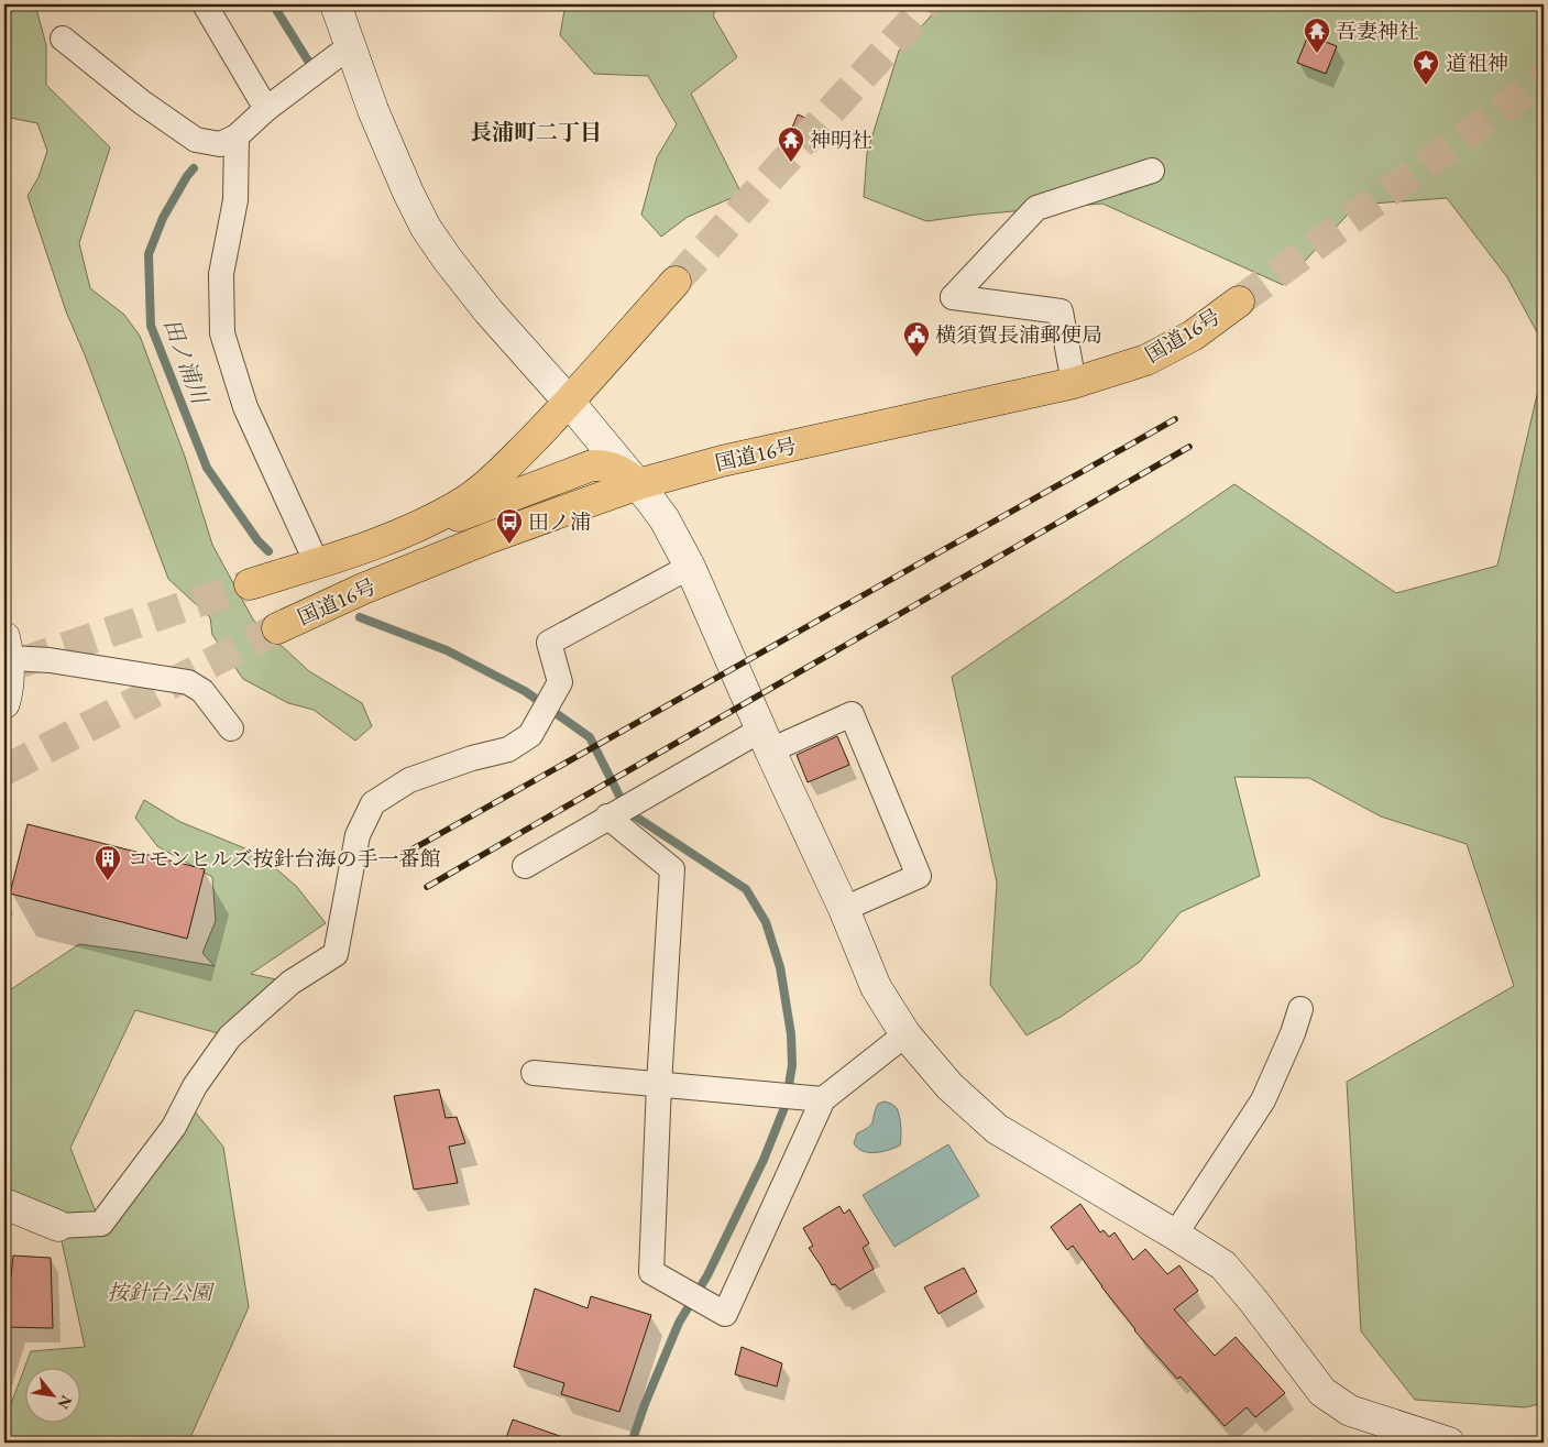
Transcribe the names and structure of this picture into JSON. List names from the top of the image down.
{
  "streets": {
    "highway": ["国道16号"]
  },
  "districts": ["長浦町二丁目"],
  "water": ["田ノ浦川"],
  "parks": ["按針台公園"],
  "places": {
    "temple": ["吾妻神社", "神明社"],
    "place": ["道祖神"],
    "public building": ["横須賀長浦郵便局"],
    "bus stop": ["田ノ浦"],
    "building": ["コモンヒルズ按針台海の手一番館"]
  },
  "north": "bottom right"
}
